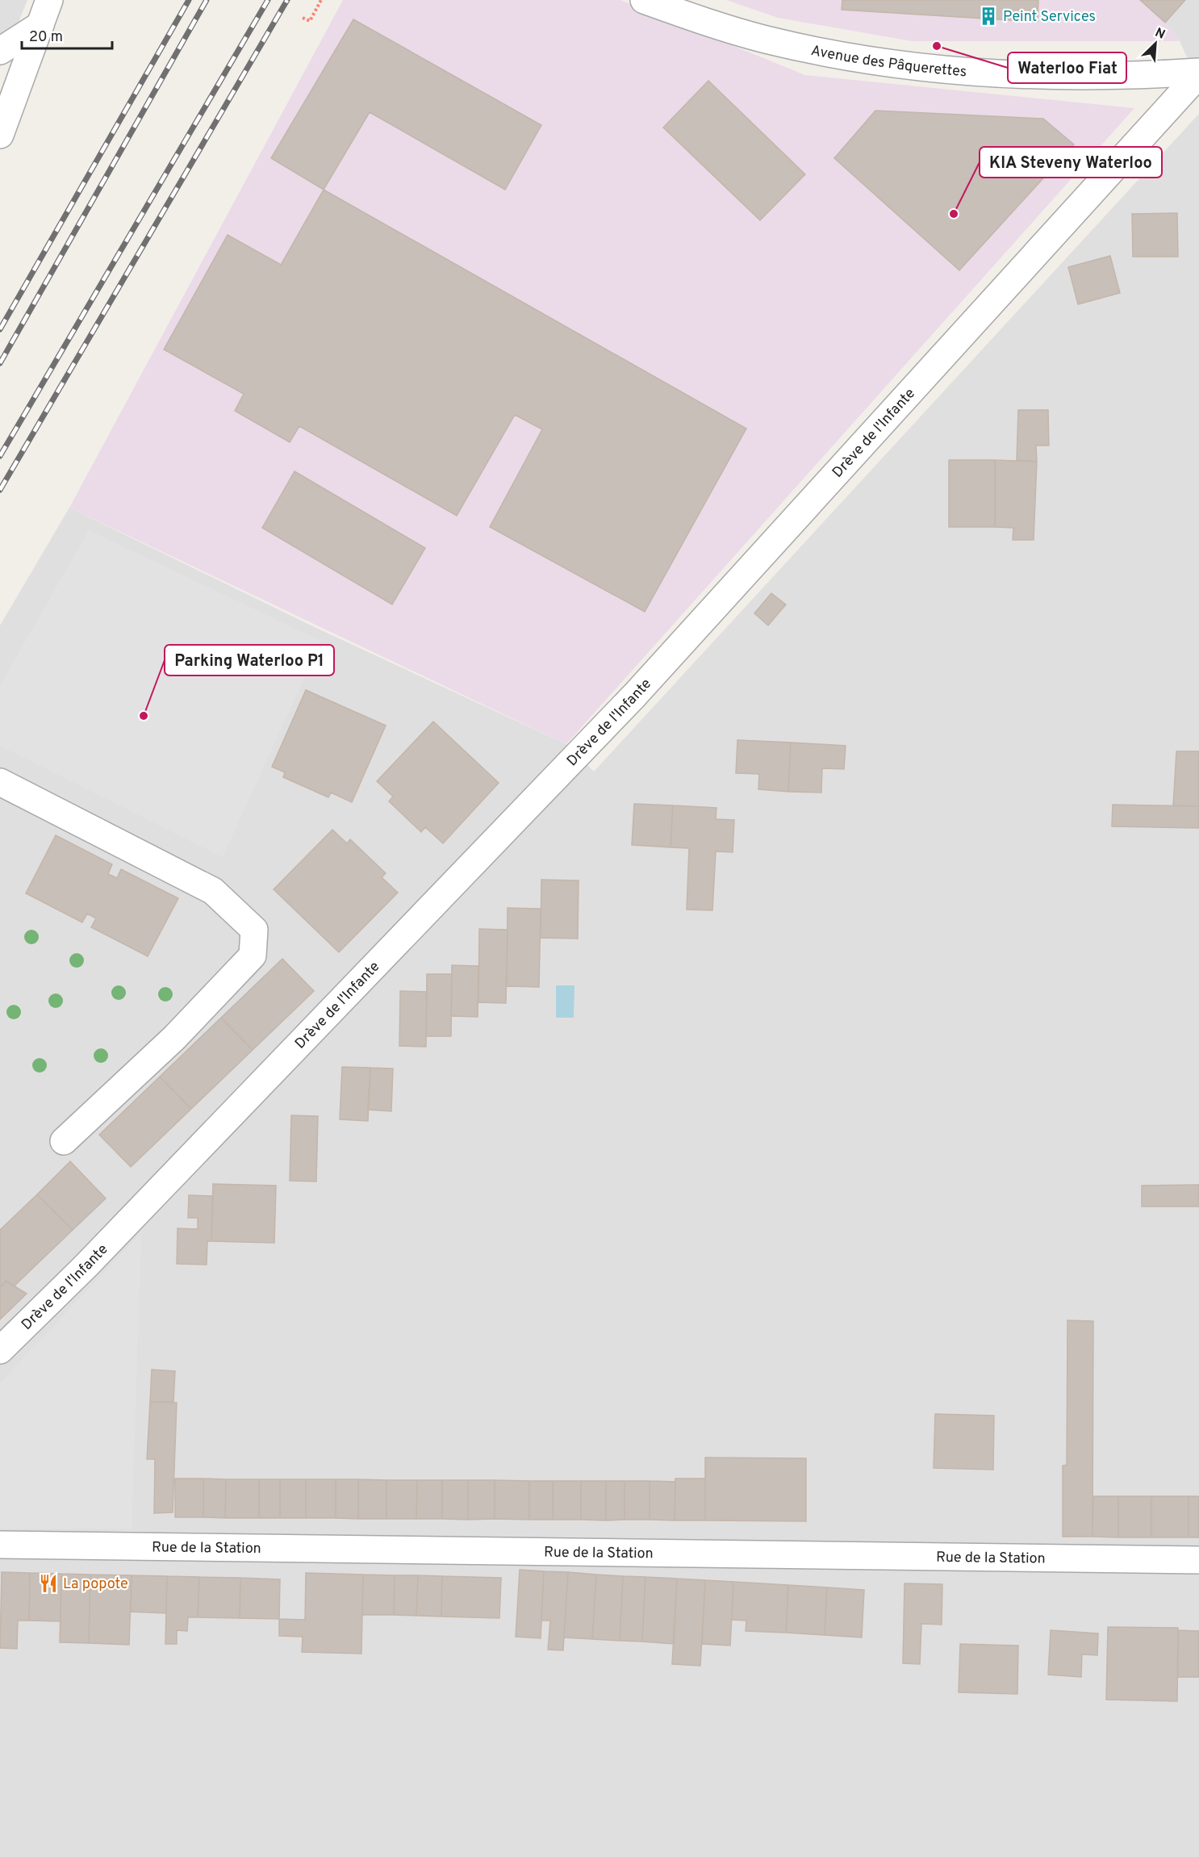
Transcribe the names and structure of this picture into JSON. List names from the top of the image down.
{
  "streets": {
    "street": ["Avenue des Pâquerettes", "Drève de l'Infante", "Rue de la Station"]
  },
  "crossings": [
    ["Avenue des Pâquerettes", "Drève de l'Infante"]
  ],
  "places": {
    "building": ["Peint Services"],
    "other": ["Waterloo Fiat", "KIA Steveny Waterloo", "Parking Waterloo P1"],
    "restaurant": ["La popote"]
  },
  "scale_bar": "20 m",
  "north": "top right"
}
